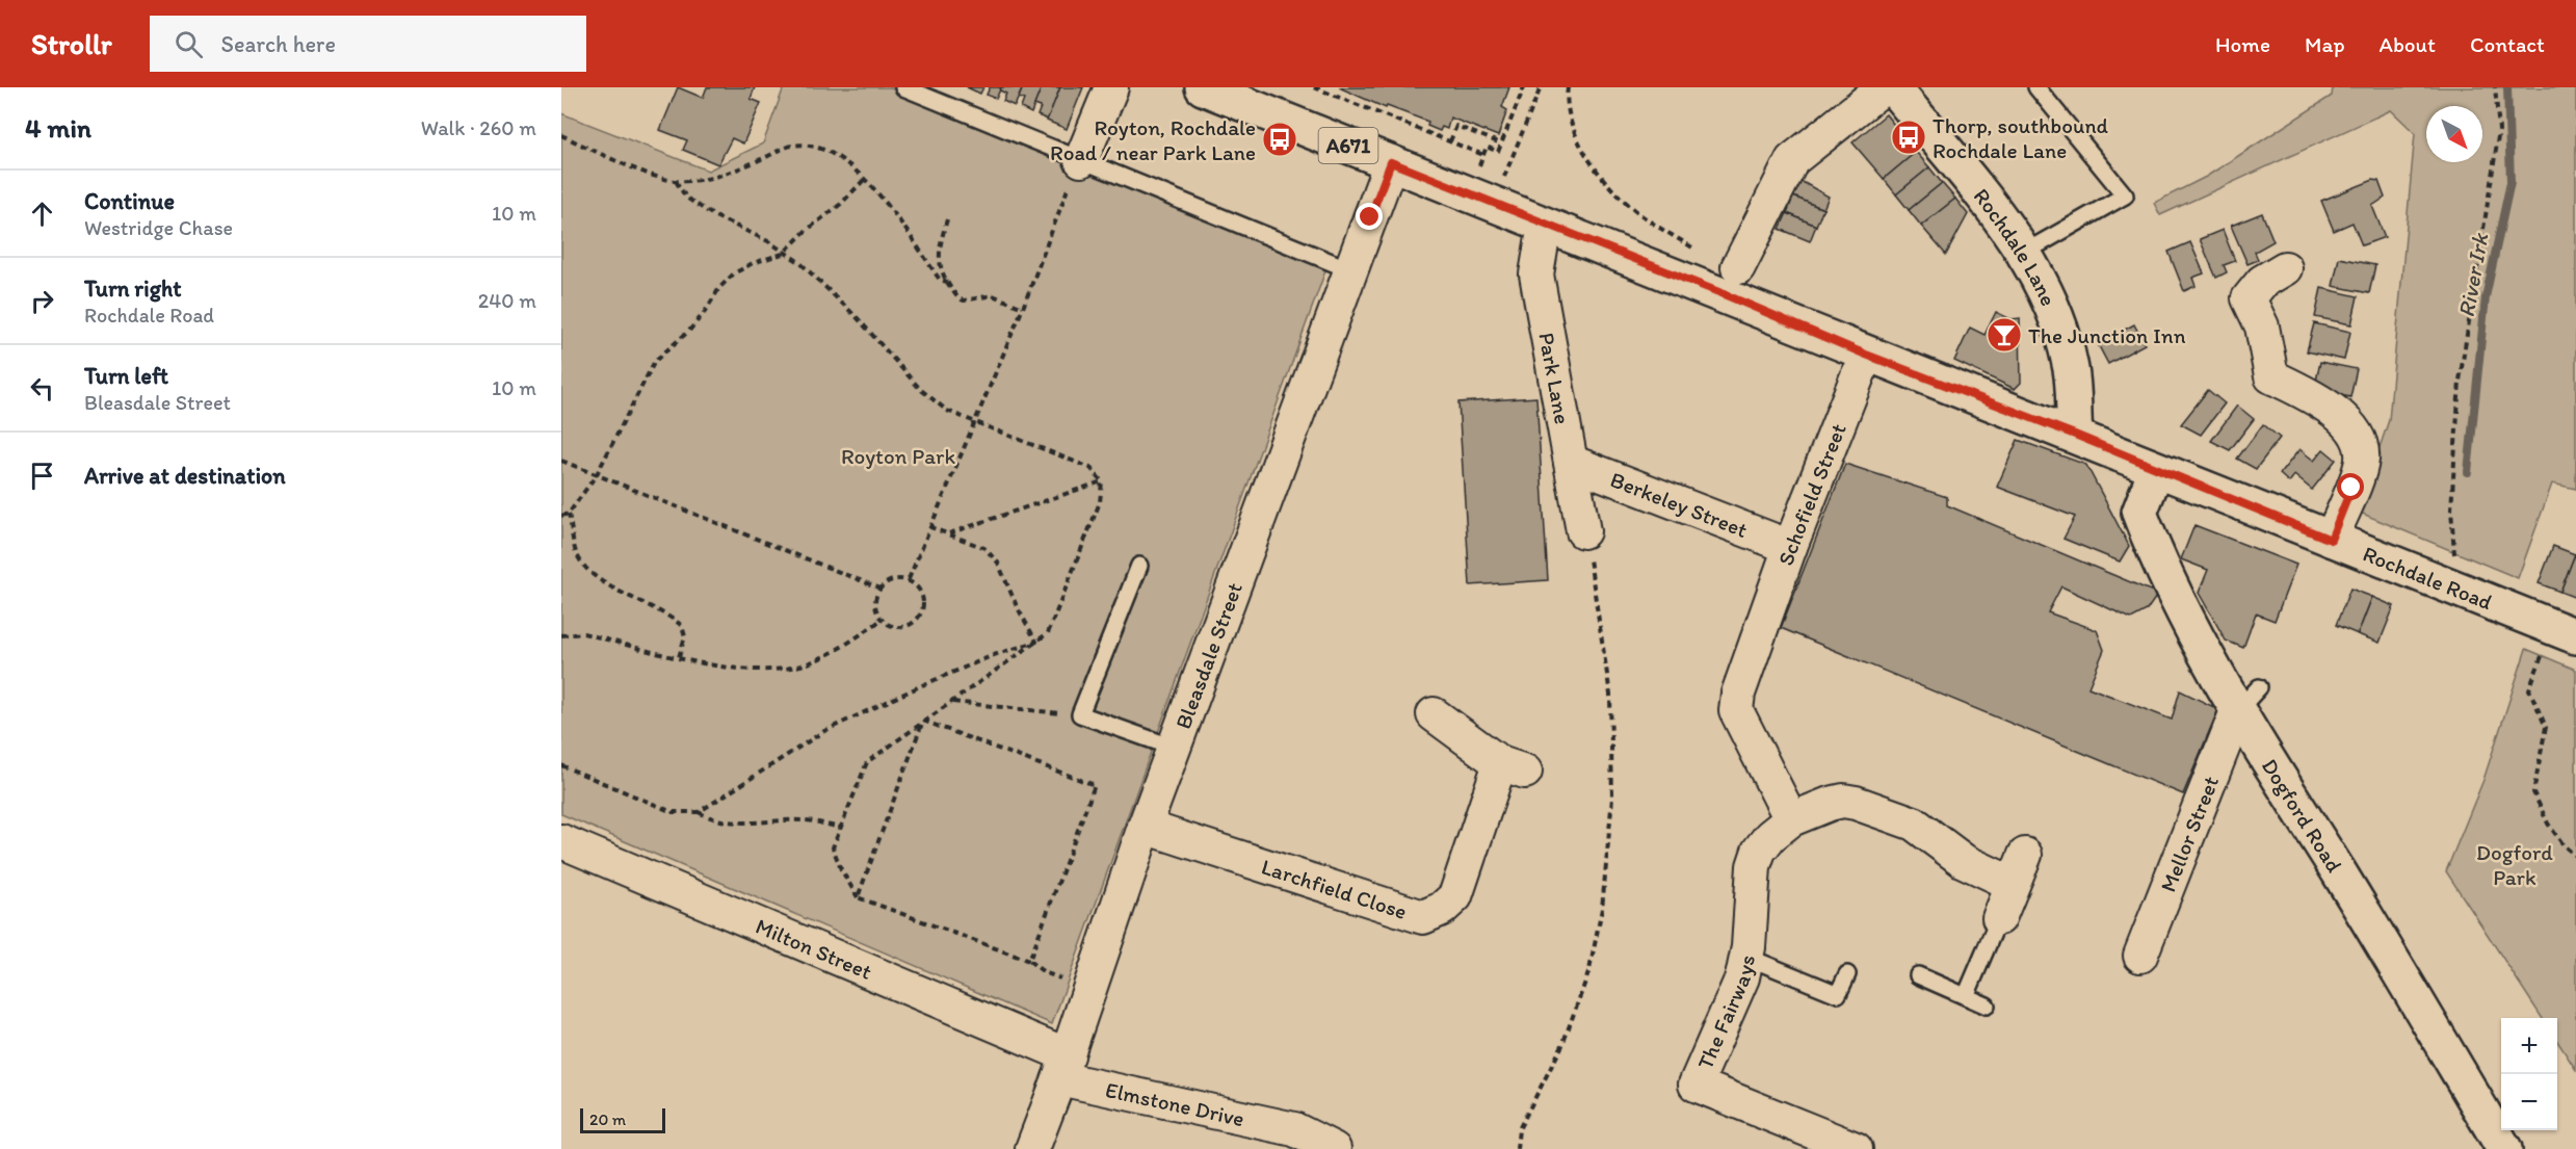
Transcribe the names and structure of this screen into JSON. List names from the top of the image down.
{
  "streets": {
    "main road": [
      "A671",
      "Rochdale Lane",
      "Rochdale Road",
      "Dogford Road"
    ],
    "street": [
      "Park Lane",
      "Schofield Street",
      "Berkeley Street",
      "Bleasdale Street",
      "Mellor Street",
      "Larchfield Close",
      "Milton Street",
      "The Fairways",
      "Elmstone Drive"
    ]
  },
  "crossings": [
    ["Rochdale Lane", "Rochdale Road"],
    ["Park Lane", "Berkeley Street"],
    ["Park Lane", "Rochdale Road"],
    ["Schofield Street", "Berkeley Street"],
    ["Schofield Street", "Rochdale Road"],
    ["Schofield Street", "The Fairways"],
    ["Rochdale Road", "Bleasdale Street"],
    ["Rochdale Road", "Dogford Road"],
    ["Bleasdale Street", "Larchfield Close"],
    ["Bleasdale Street", "Milton Street"],
    ["Bleasdale Street", "Elmstone Drive"],
    ["Dogford Road", "Mellor Street"],
    ["Milton Street", "Elmstone Drive"]
  ],
  "water": ["River Irk"],
  "parks": ["Royton Park", "Dogford Park"],
  "places": {
    "bus stop": ["Thorp, southbound Rochdale Lane", "Royton, Rochdale Road / near Park Lane"],
    "bar": ["The Junction Inn"]
  },
  "scale_bar": "20 m",
  "north": "bottom right",
  "page": {
    "header": "Strollr",
    "search": "Search here",
    "nav": [
      "Home",
      "Map",
      "About",
      "Contact"
    ],
    "heading": ["4 min", "Walk · 260 m"],
    "list": [
      ["Continue", "Westridge Chase", "10 m"],
      ["Turn right", "Rochdale Road", "240 m"],
      ["Turn left", "Bleasdale Street", "10 m"],
      "Arrive at destination"
    ],
    "map_buttons": ["+", "−"],
    "scale": "20 m"
  }
}
